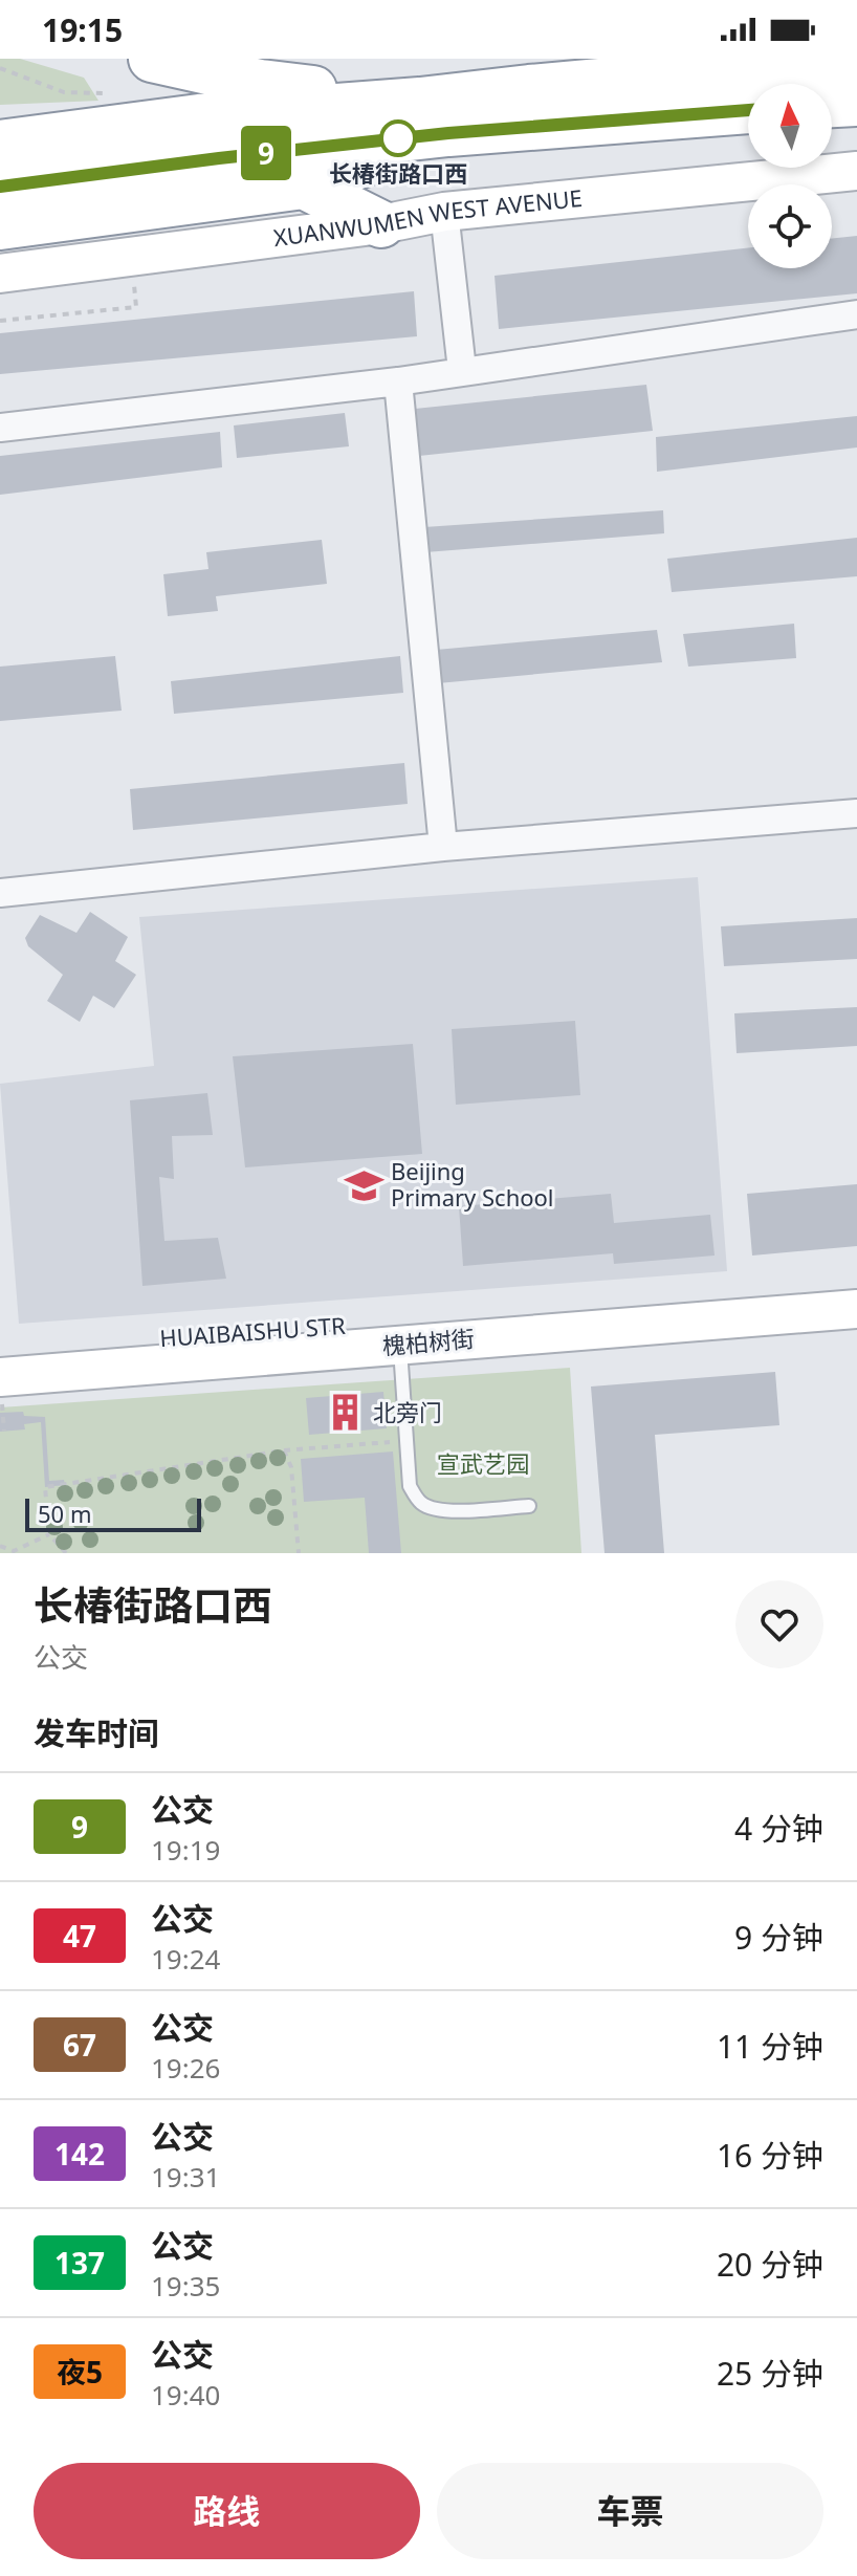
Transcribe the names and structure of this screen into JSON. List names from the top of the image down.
{
  "streets": {
    "street": ["XUANWUMEN WEST AVENUE", "HUAIBAISHU STR", "槐柏树街"]
  },
  "parks": ["宣武艺园"],
  "places": {
    "other": ["长椿街路口西"],
    "school or university": ["Beijing Primary School"],
    "building": ["北旁门"]
  },
  "lines": ["bus line 9"],
  "scale_bar": "50 m",
  "north": "top",
  "page": {
    "status": "19:15",
    "on_map": "9",
    "scale": "50 m",
    "heading": [
      ["长椿街路口西", "公交"],
      "发车时间"
    ],
    "list": [
      {
        "mark": "9",
        "name": "公交",
        "note": "19:19",
        "value": "4 分钟"
      },
      {
        "mark": "47",
        "name": "公交",
        "note": "19:24",
        "value": "9 分钟"
      },
      {
        "mark": "67",
        "name": "公交",
        "note": "19:26",
        "value": "11 分钟"
      },
      {
        "mark": "142",
        "name": "公交",
        "note": "19:31",
        "value": "16 分钟"
      },
      {
        "mark": "137",
        "name": "公交",
        "note": "19:35",
        "value": "20 分钟"
      },
      {
        "mark": "夜5",
        "name": "公交",
        "note": "19:40",
        "value": "25 分钟"
      }
    ],
    "buttons": ["路线", "车票"]
  }
}
